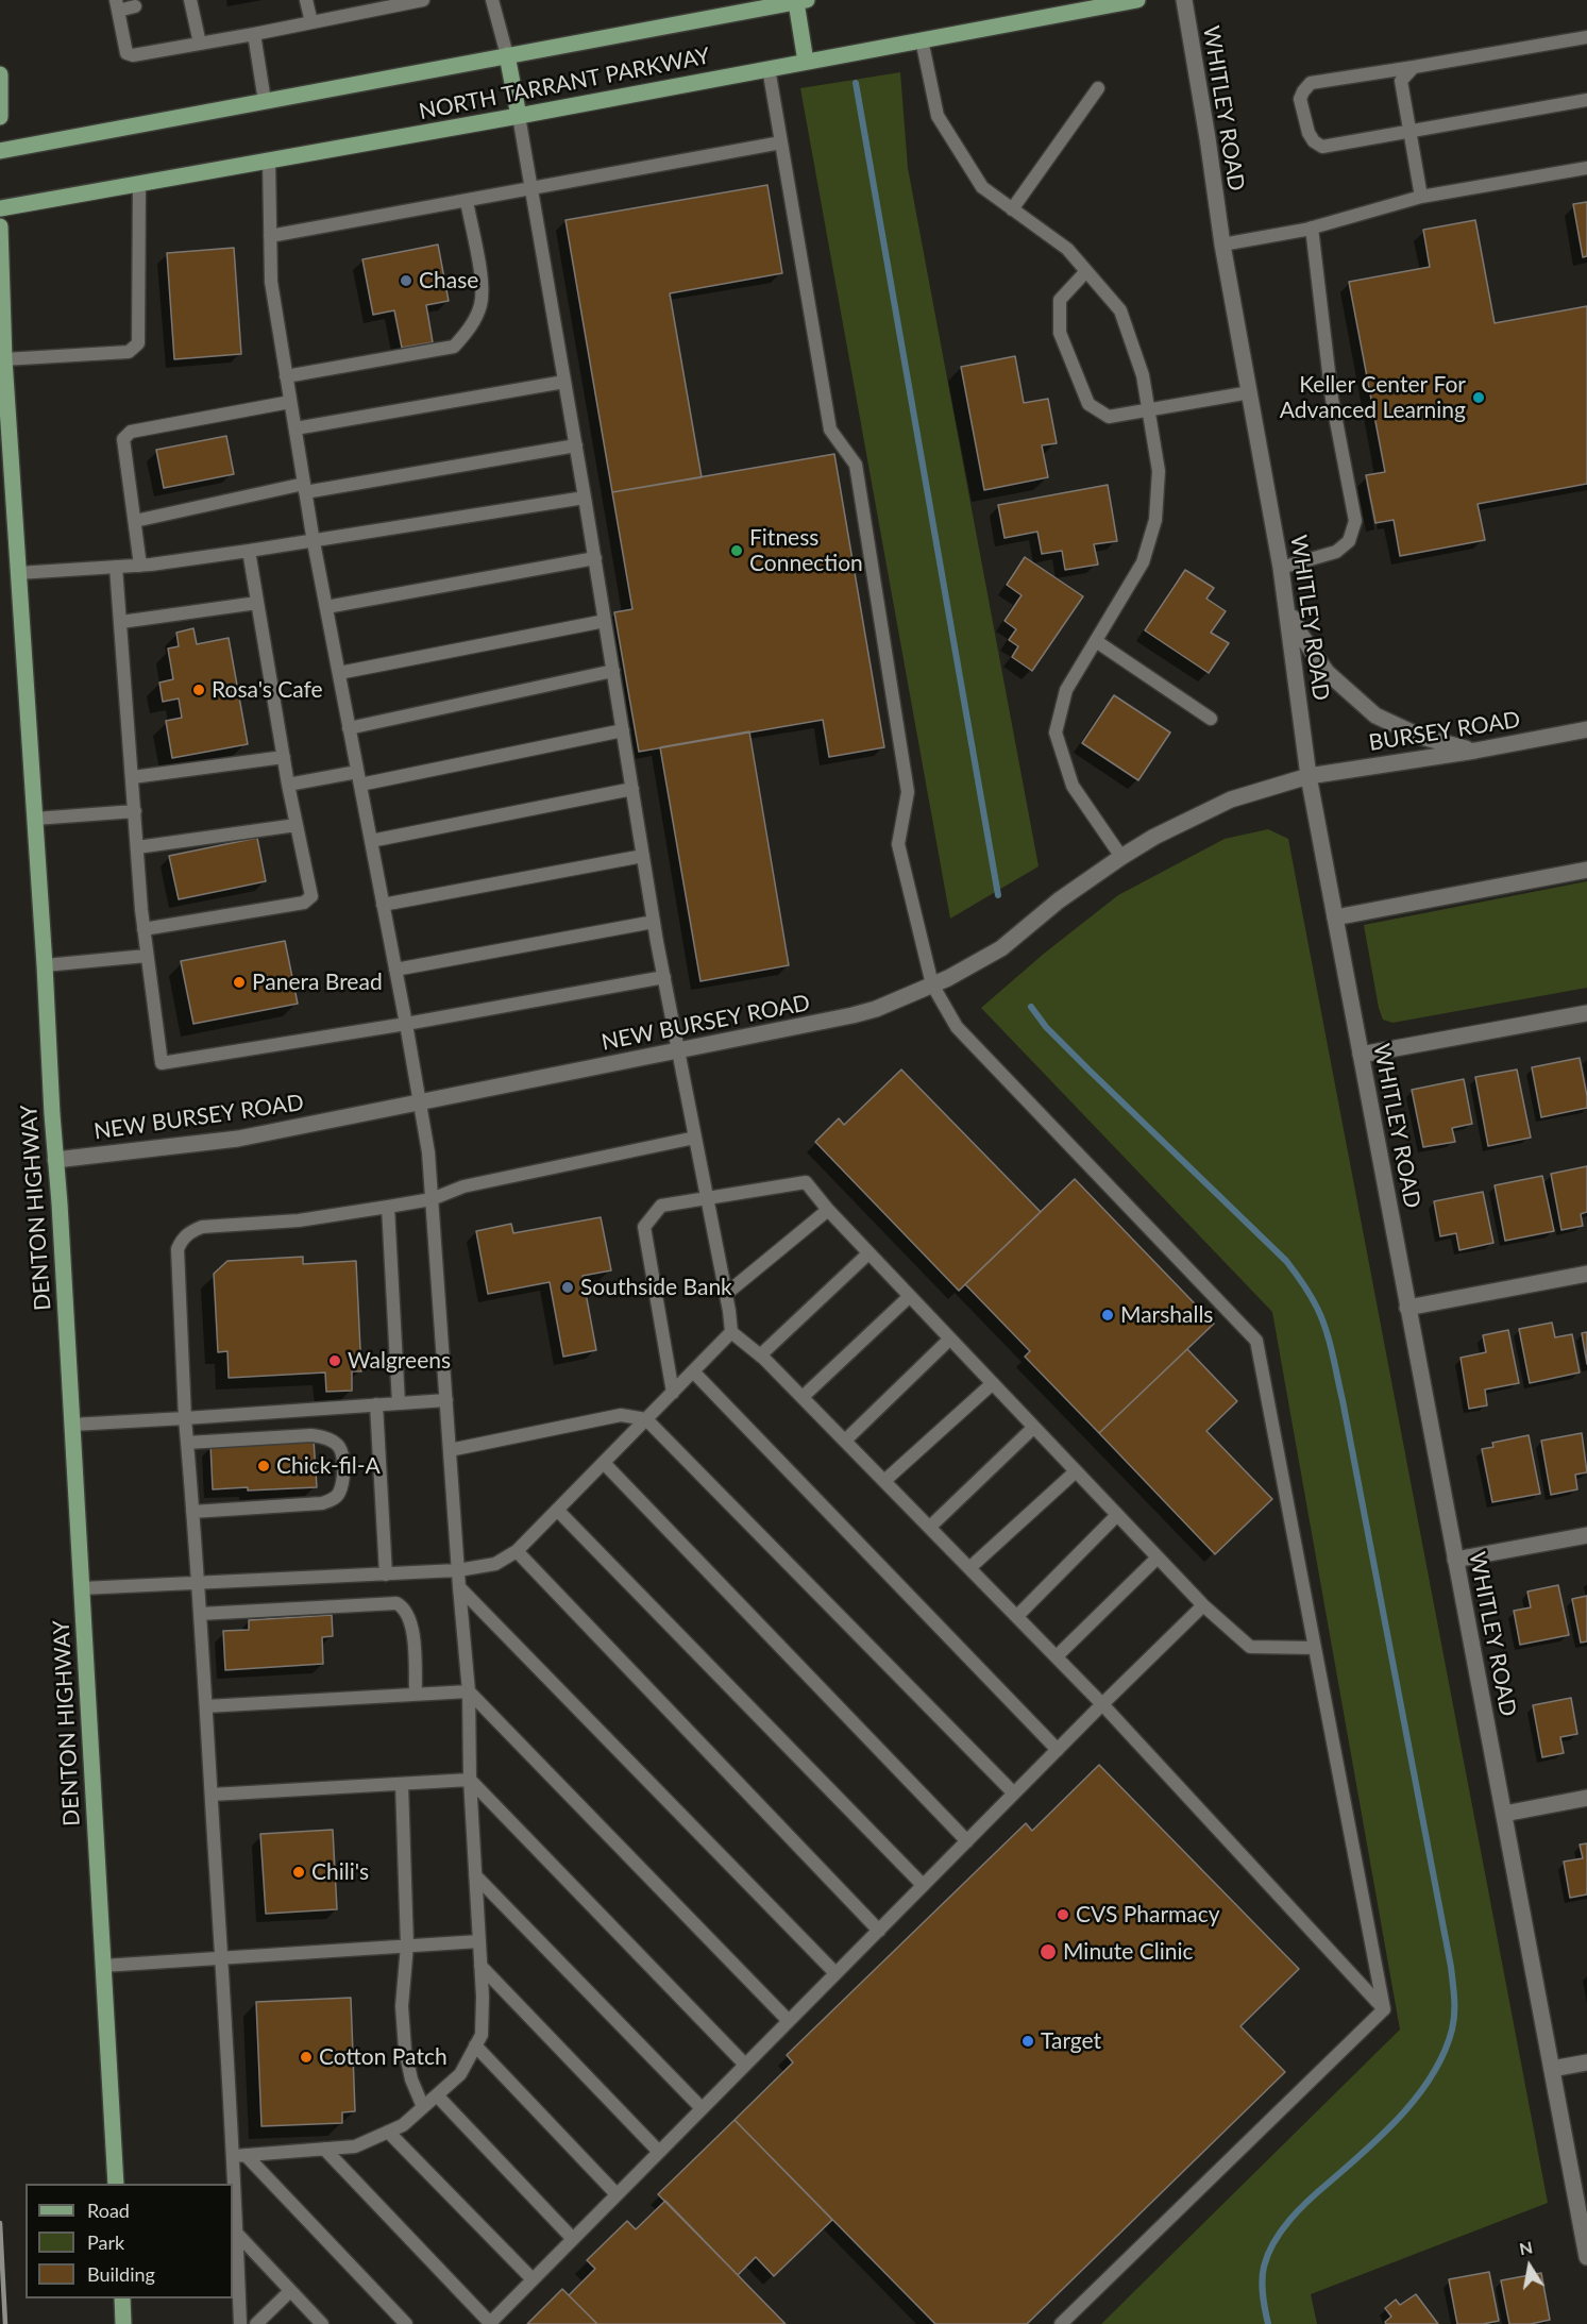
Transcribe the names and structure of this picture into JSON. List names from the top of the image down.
{
  "streets": {
    "main road": ["NORTH TARRANT PARKWAY", "DENTON HIGHWAY"],
    "street": ["WHITLEY ROAD", "BURSEY ROAD", "NEW BURSEY ROAD"]
  },
  "crossings": [
    ["WHITLEY ROAD", "BURSEY ROAD"],
    ["WHITLEY ROAD", "NEW BURSEY ROAD"],
    ["BURSEY ROAD", "NEW BURSEY ROAD"],
    ["NEW BURSEY ROAD", "DENTON HIGHWAY"]
  ],
  "places": [
    "Chase",
    "Keller Center For Advanced Learning",
    "Fitness Connection",
    "Rosa's Cafe",
    "Panera Bread",
    "Southside Bank",
    "Marshalls",
    "Walgreens",
    "Chick-fil-A",
    "Chili's",
    "CVS Pharmacy",
    "Minute Clinic",
    "Target",
    "Cotton Patch"
  ],
  "legend": ["Road", "Park", "Building"],
  "north": "top"
}
